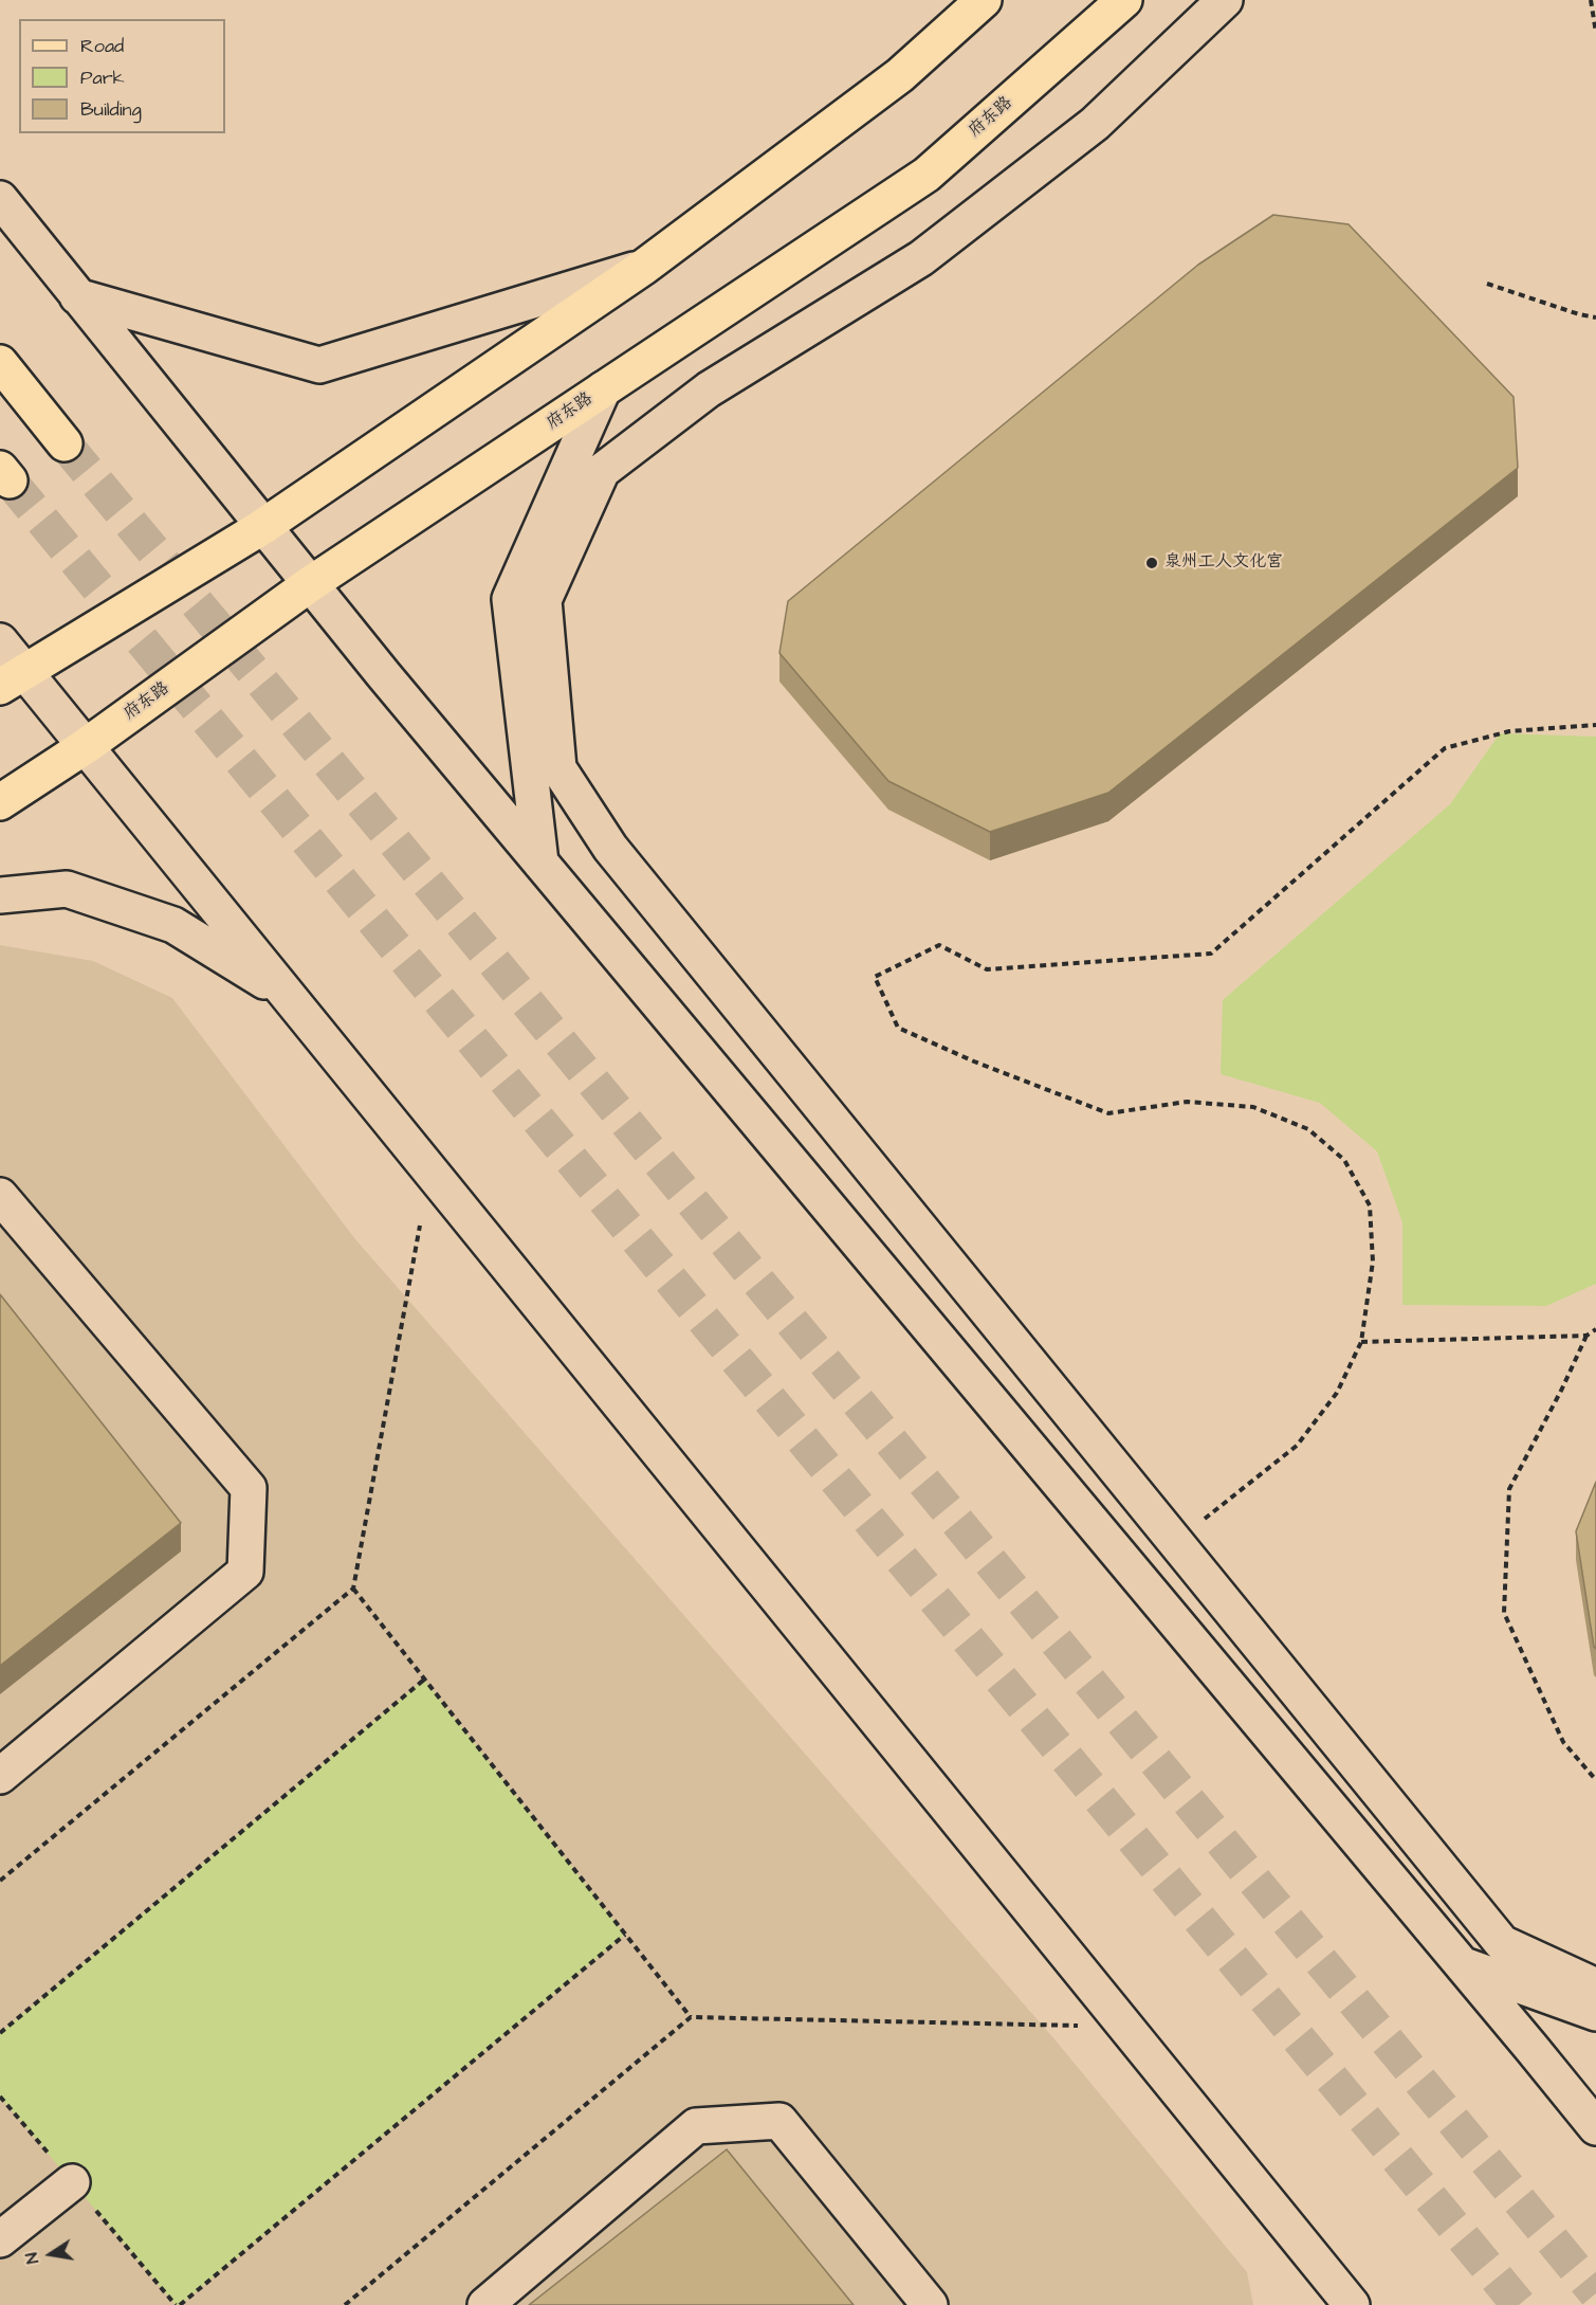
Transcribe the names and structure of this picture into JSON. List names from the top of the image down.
{
  "streets": {
    "main road": ["府东路"]
  },
  "places": ["泉州工人文化宫"],
  "legend": ["Road", "Park", "Building"],
  "north": "left"
}
